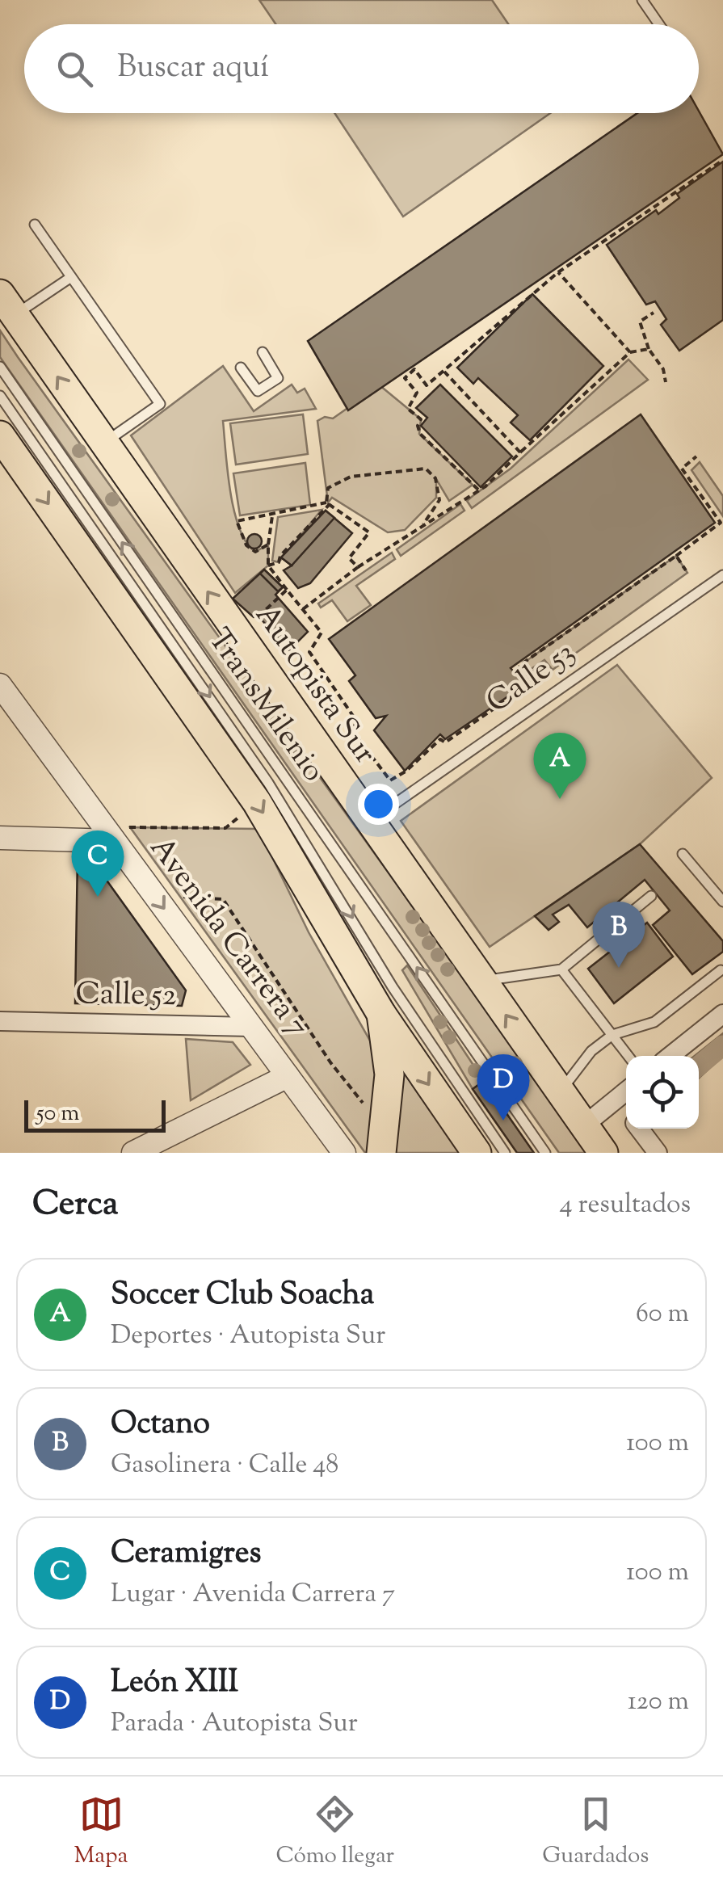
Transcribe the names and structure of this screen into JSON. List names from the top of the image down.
{
  "streets": {
    "main road": ["Autopista Sur"],
    "street": ["Avenida Carrera 7", "Calle 52"],
    "lane": ["Calle 53", "TransMilenio"]
  },
  "crossings": [
    ["Calle 53", "Autopista Sur"],
    ["Avenida Carrera 7", "Calle 52"]
  ],
  "one_way": ["Avenida Carrera 7"],
  "scale_bar": "50 m",
  "page": {
    "search": "Buscar aquí",
    "pins": [
      "A",
      "C",
      "B",
      "D"
    ],
    "scale": "50 m",
    "heading": ["Cerca", "4 resultados"],
    "list": [
      {
        "mark": "A",
        "name": "Soccer Club Soacha",
        "note": "Deportes · Autopista Sur",
        "value": "60 m"
      },
      {
        "mark": "B",
        "name": "Octano",
        "note": "Gasolinera · Calle 48",
        "value": "100 m"
      },
      {
        "mark": "C",
        "name": "Ceramigres",
        "note": "Lugar · Avenida Carrera 7",
        "value": "100 m"
      },
      {
        "mark": "D",
        "name": "León XIII",
        "note": "Parada · Autopista Sur",
        "value": "120 m"
      }
    ],
    "nav": ["Mapa", "Cómo llegar", "Guardados"]
  }
}
